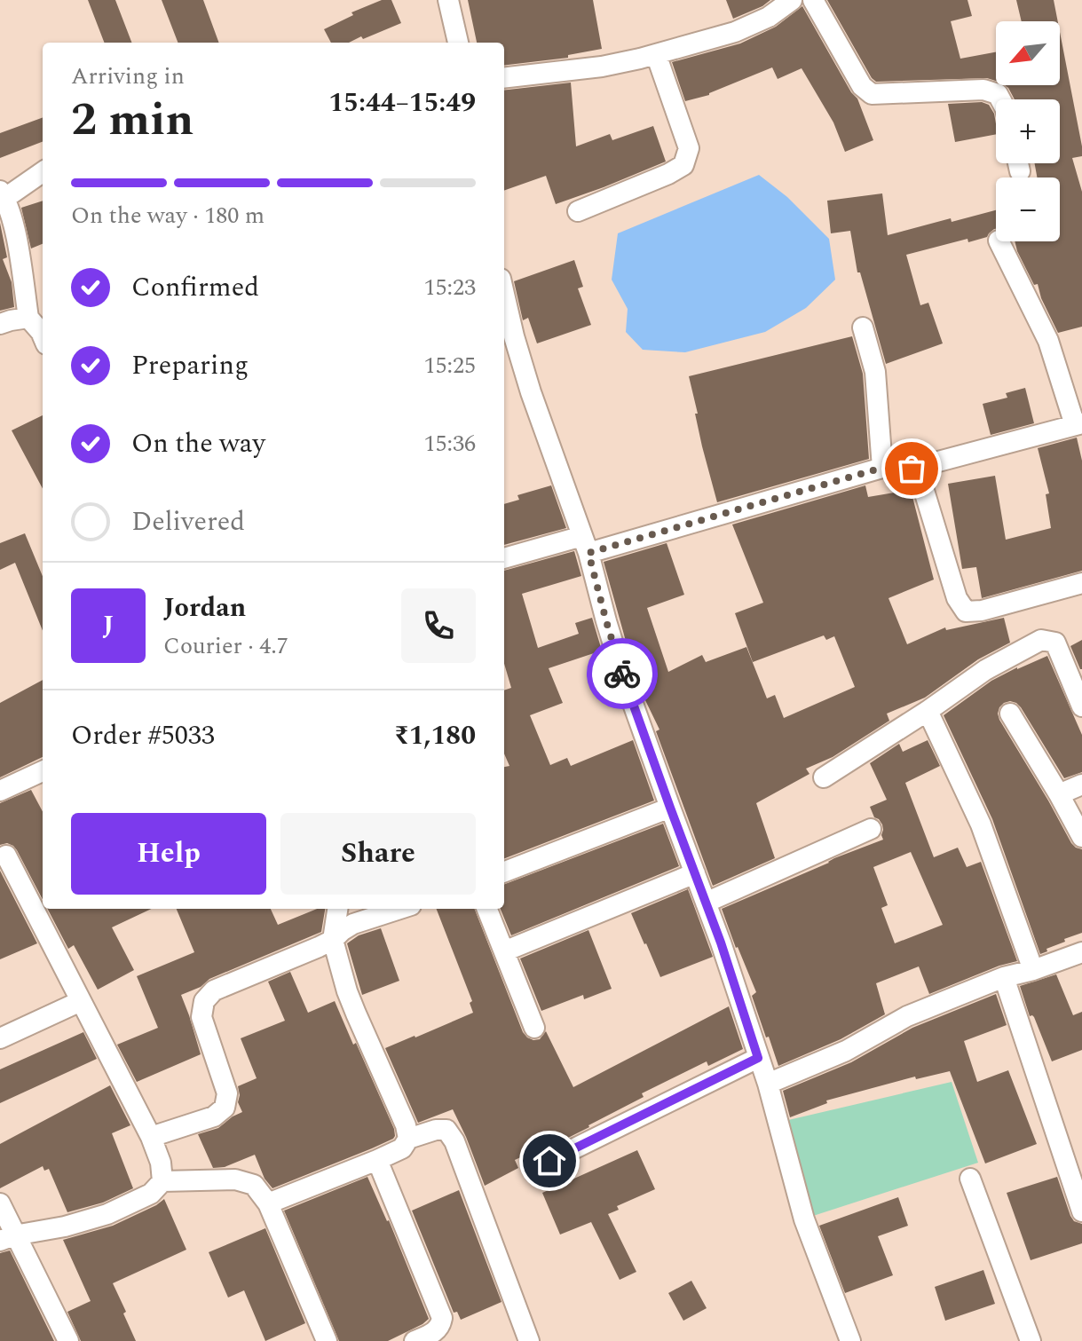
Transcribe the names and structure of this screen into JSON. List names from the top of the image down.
{
  "north": "bottom left",
  "page": {
    "map_buttons": ["+", "−"],
    "heading": ["2 min", "Arriving in", "15:44–15:49"],
    "panel": [
      "Jordan",
      "Courier · 4.7",
      "Order #5033",
      "₹1,180"
    ],
    "bar": "On the way · 180 m",
    "list": [
      ["Confirmed", "15:23"],
      ["Preparing", "15:25"],
      ["On the way", "15:36"],
      "Delivered"
    ],
    "round": "J",
    "buttons": ["Help", "Share"]
  }
}
